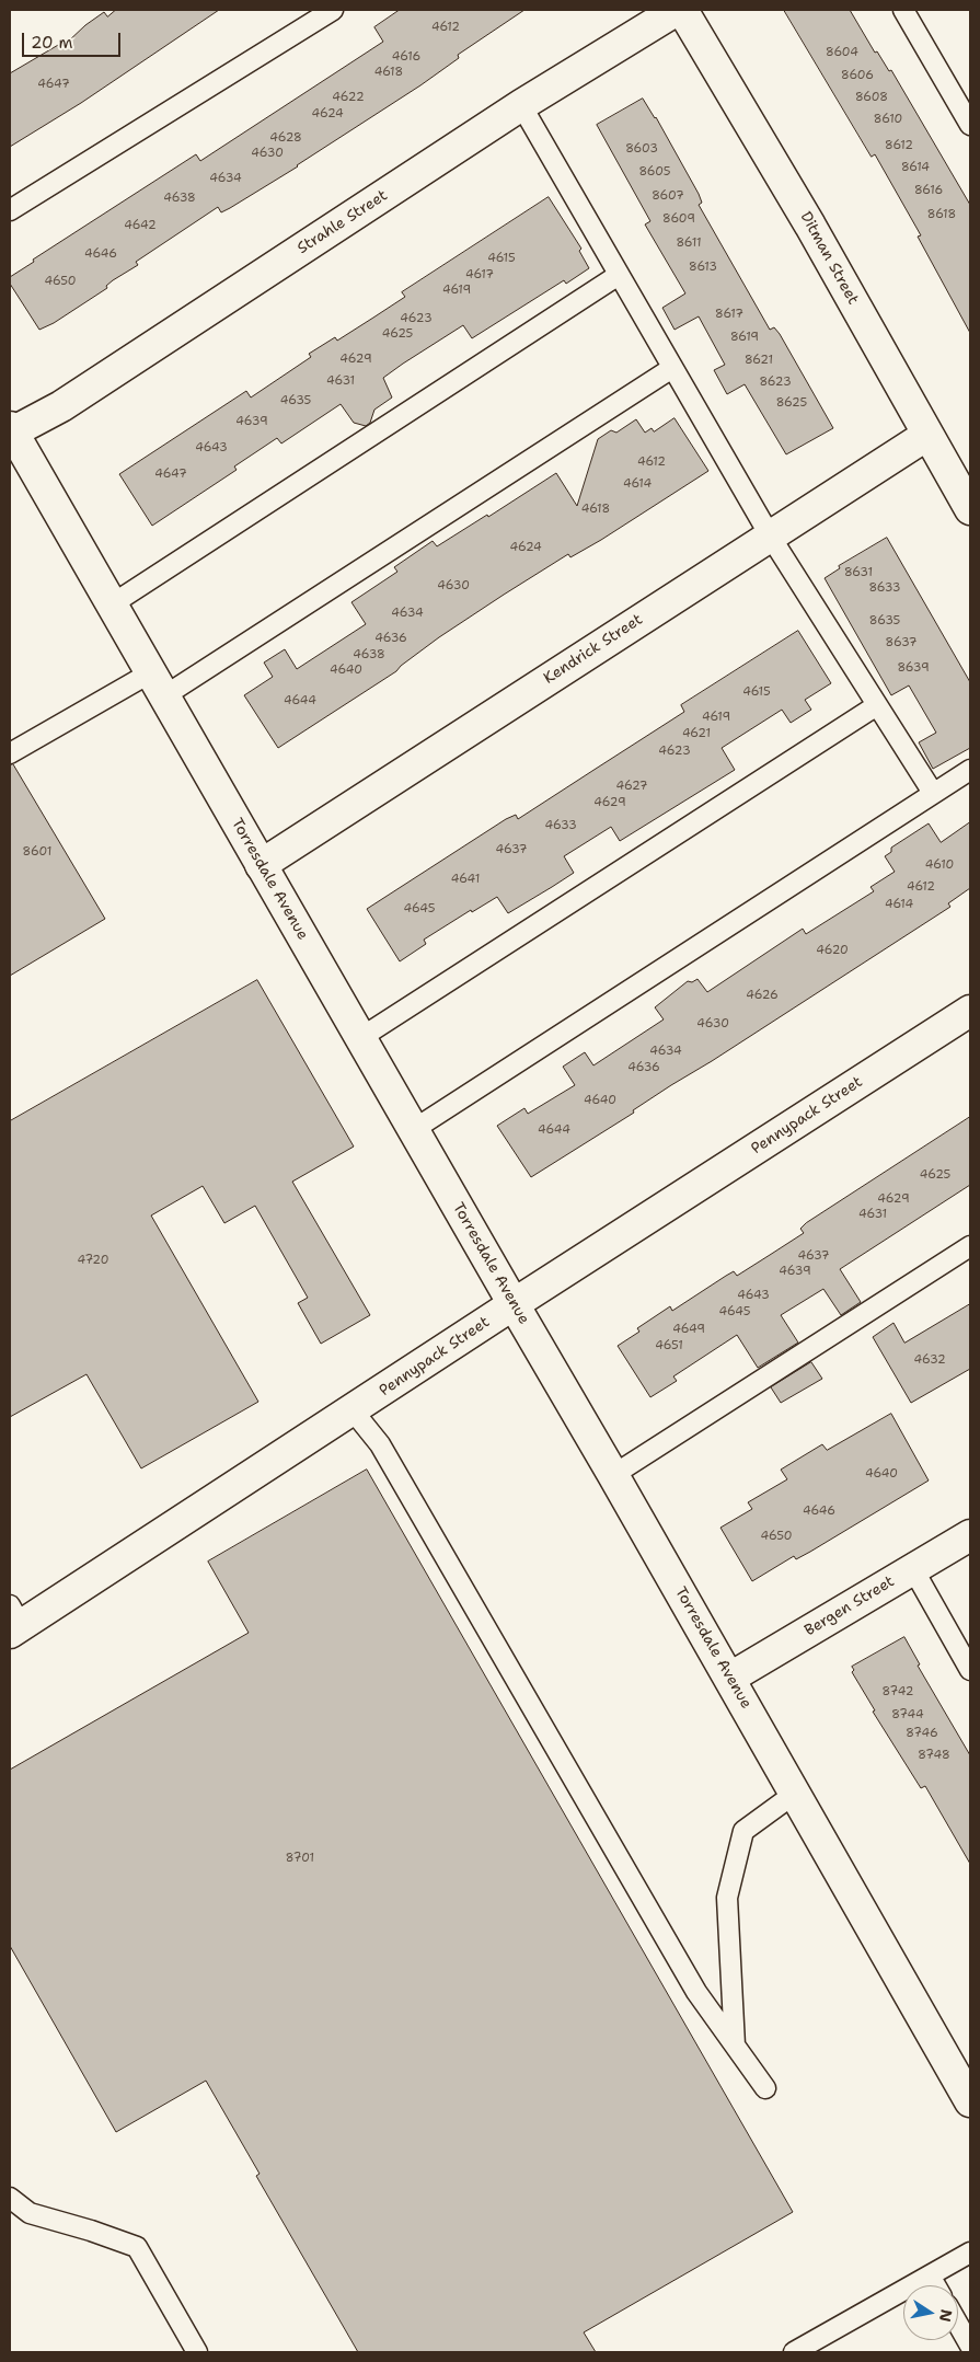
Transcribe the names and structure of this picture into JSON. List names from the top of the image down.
{
  "streets": {
    "street": [
      "Strahle Street",
      "Ditman Street",
      "Kendrick Street",
      "Torresdale Avenue",
      "Pennypack Street",
      "Bergen Street"
    ]
  },
  "crossings": [
    ["Strahle Street", "Torresdale Avenue"],
    ["Ditman Street", "Kendrick Street"],
    ["Kendrick Street", "Torresdale Avenue"],
    ["Torresdale Avenue", "Pennypack Street"],
    ["Torresdale Avenue", "Bergen Street"]
  ],
  "house_numbers": [
    "4612",
    "8604",
    "4616",
    "4618",
    "8606",
    "4647",
    "4622",
    "8608",
    "4624",
    "8610",
    "4628",
    "8612",
    "8603",
    "4630",
    "8614",
    "8605",
    "4634",
    "8616",
    "8607",
    "4638",
    "8618",
    "8609",
    "4642",
    "8611",
    "4646",
    "4615",
    "8613",
    "4617",
    "4650",
    "4619",
    "8617",
    "4623",
    "4625",
    "8619",
    "4629",
    "8621",
    "4631",
    "8623",
    "4635",
    "8625",
    "4639",
    "4643",
    "4612",
    "4647",
    "4614",
    "4618",
    "4624",
    "8631",
    "4630",
    "8633",
    "4634",
    "8635",
    "4636",
    "8637",
    "4638",
    "8639",
    "4640",
    "4615",
    "4644",
    "4619",
    "4621",
    "4623",
    "4627",
    "4629",
    "4633",
    "4637",
    "8601",
    "4610",
    "4641",
    "4612",
    "4614",
    "4645",
    "4620",
    "4626",
    "4630",
    "4634",
    "4636",
    "4640",
    "4644",
    "4625",
    "4629",
    "4631",
    "4637",
    "4720",
    "4639",
    "4643",
    "4645",
    "4649",
    "4651",
    "4632",
    "4640",
    "4646",
    "4650",
    "8742",
    "8744",
    "8746",
    "8748",
    "8701"
  ],
  "scale_bar": "20 m",
  "north": "right"
}
